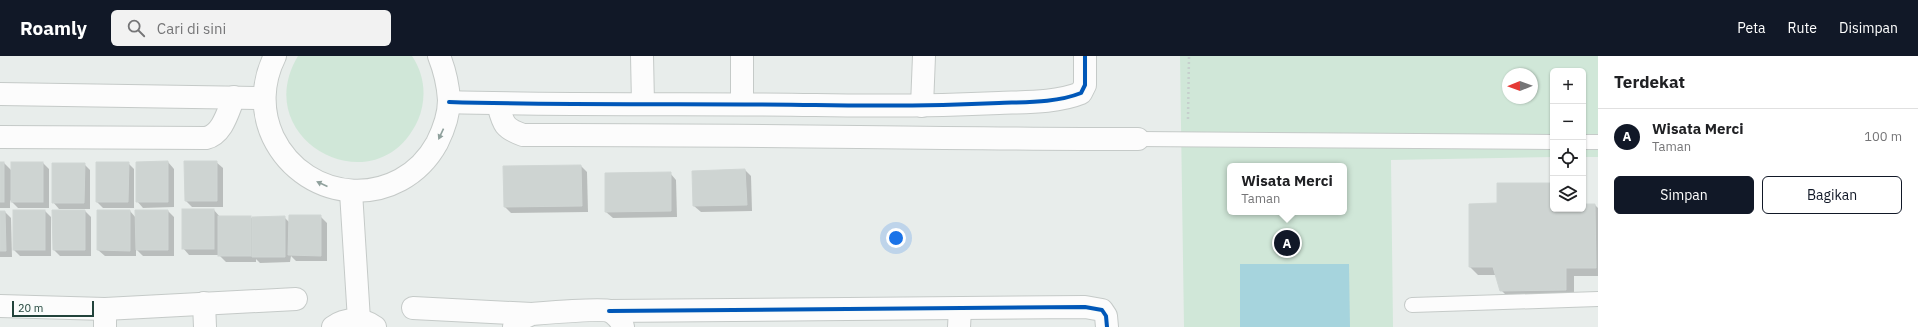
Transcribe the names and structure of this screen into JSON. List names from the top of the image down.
{
  "scale_bar": "20 m",
  "north": "left",
  "page": {
    "header": "Roamly",
    "search": "Cari di sini",
    "nav": ["Peta", "Rute", "Disimpan"],
    "heading": "Terdekat",
    "map_buttons": ["+", "−"],
    "list": [
      {
        "mark": "A",
        "name": "Wisata Merci",
        "note": "Taman",
        "value": "100 m"
      }
    ],
    "popup": ["Wisata Merci", "Taman"],
    "buttons": ["Simpan", "Bagikan"],
    "pins": "A",
    "scale": "20 m"
  }
}
